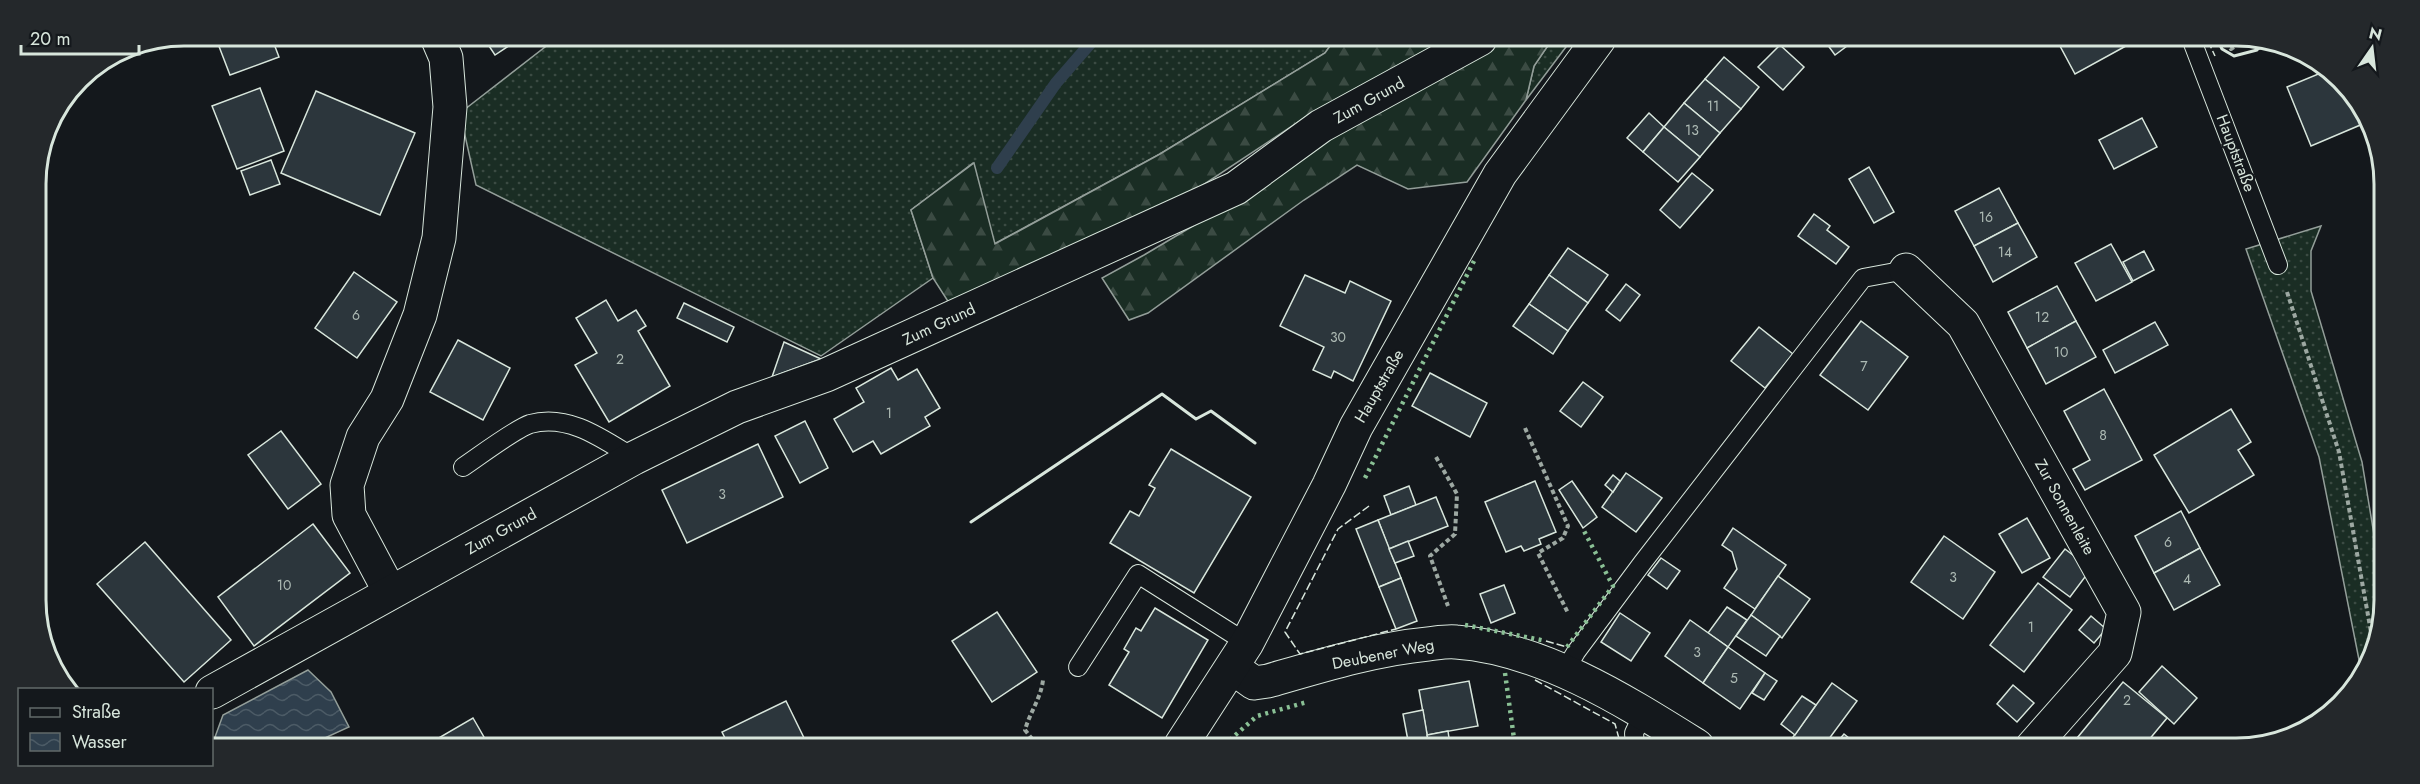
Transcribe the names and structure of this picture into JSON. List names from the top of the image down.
{
  "streets": {
    "street": [
      "Zum Grund",
      "Hauptstraße",
      "Zur Sonnenleite",
      "Deubener Weg"
    ]
  },
  "crossings": [
    ["Hauptstraße", "Deubener Weg"]
  ],
  "house_numbers": [
    "11",
    "13",
    "16",
    "14",
    "6",
    "12",
    "30",
    "10",
    "2",
    "7",
    "1",
    "8",
    "3",
    "6",
    "3",
    "4",
    "10",
    "1",
    "3",
    "5",
    "2"
  ],
  "legend": ["Straße", "Wasser"],
  "scale_bar": "20 m",
  "north": "top"
}
